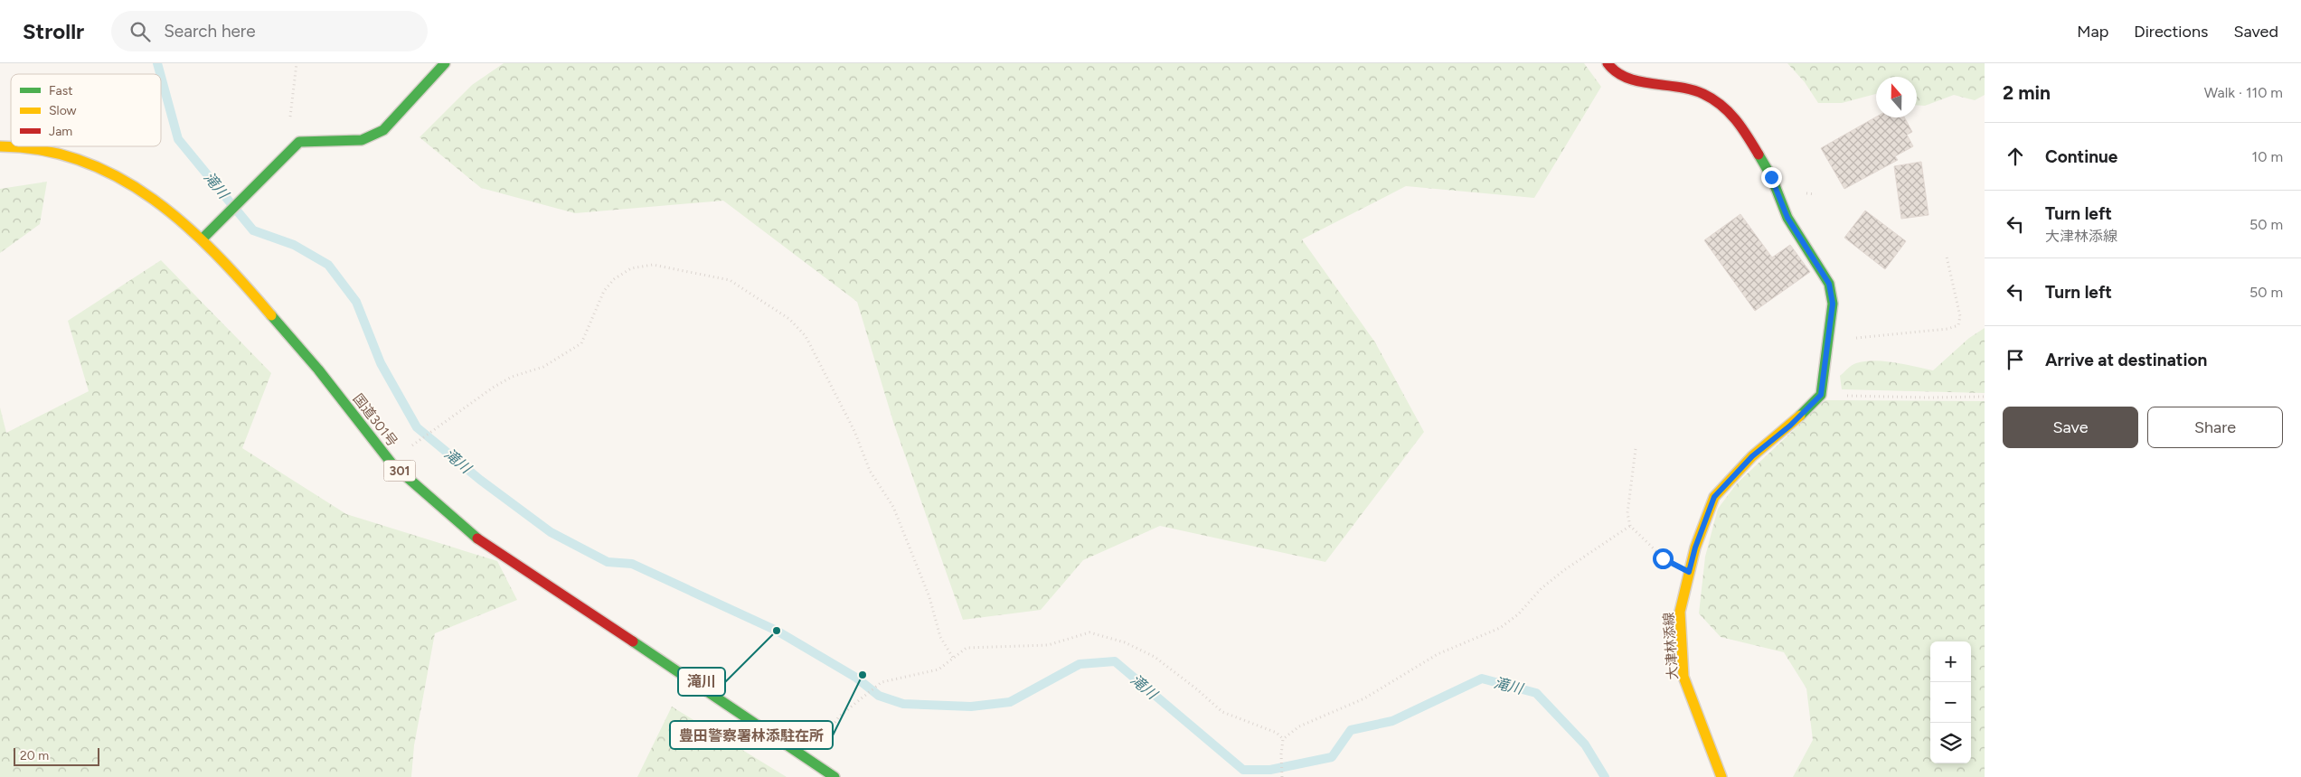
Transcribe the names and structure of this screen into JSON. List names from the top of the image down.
{
  "streets": {
    "main road": ["国道301号", "301", "大津林添線"]
  },
  "water": ["滝川"],
  "places": ["滝川", "豊田警察署林添駐在所"],
  "legend": ["Fast", "Slow", "Jam"],
  "scale_bar": "20 m",
  "north": "top",
  "page": {
    "header": "Strollr",
    "search": "Search here",
    "nav": ["Map", "Directions", "Saved"],
    "heading": ["2 min", "Walk · 110 m"],
    "list": [
      ["Continue", "10 m"],
      ["Turn left", "大津林添線", "50 m"],
      ["Turn left", "50 m"],
      "Arrive at destination"
    ],
    "buttons": ["Save", "Share"],
    "map_buttons": ["+", "−"],
    "scale": "20 m"
  }
}
